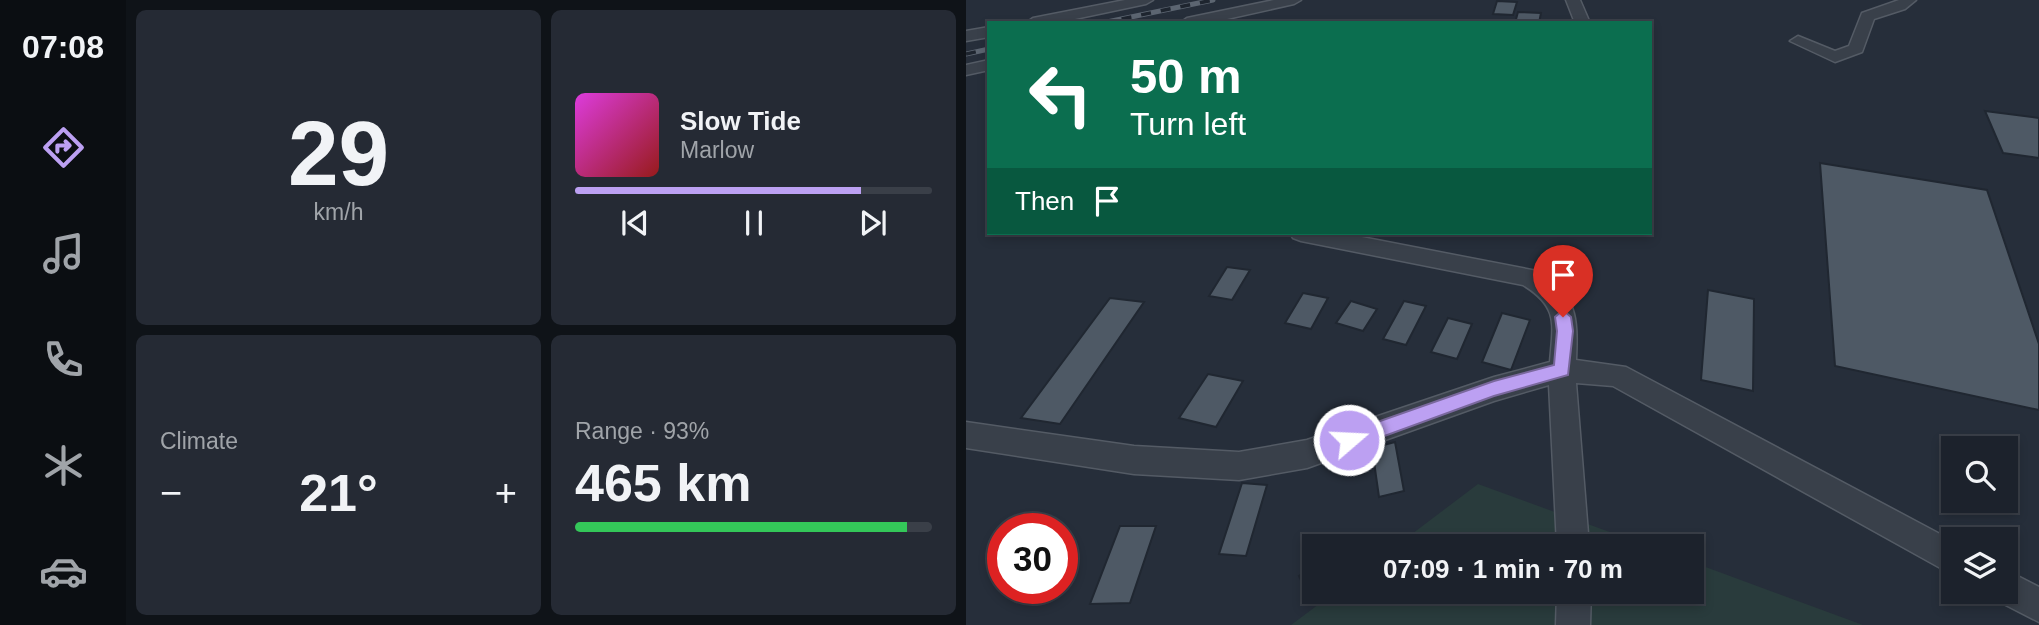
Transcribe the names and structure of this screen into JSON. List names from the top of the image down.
{
  "page": {
    "tabs": "07:08",
    "tile": [
      ["29", "km/h"],
      "Climate",
      ["Range · 93%", "465 km"]
    ],
    "turn": ["50 m", "Turn left"],
    "song": ["Slow Tide", "Marlow"],
    "then": "Then",
    "heat": ["−", "21°", "+"],
    "limit": "30",
    "trip": "07:09 · 1 min · 70 m"
  }
}
